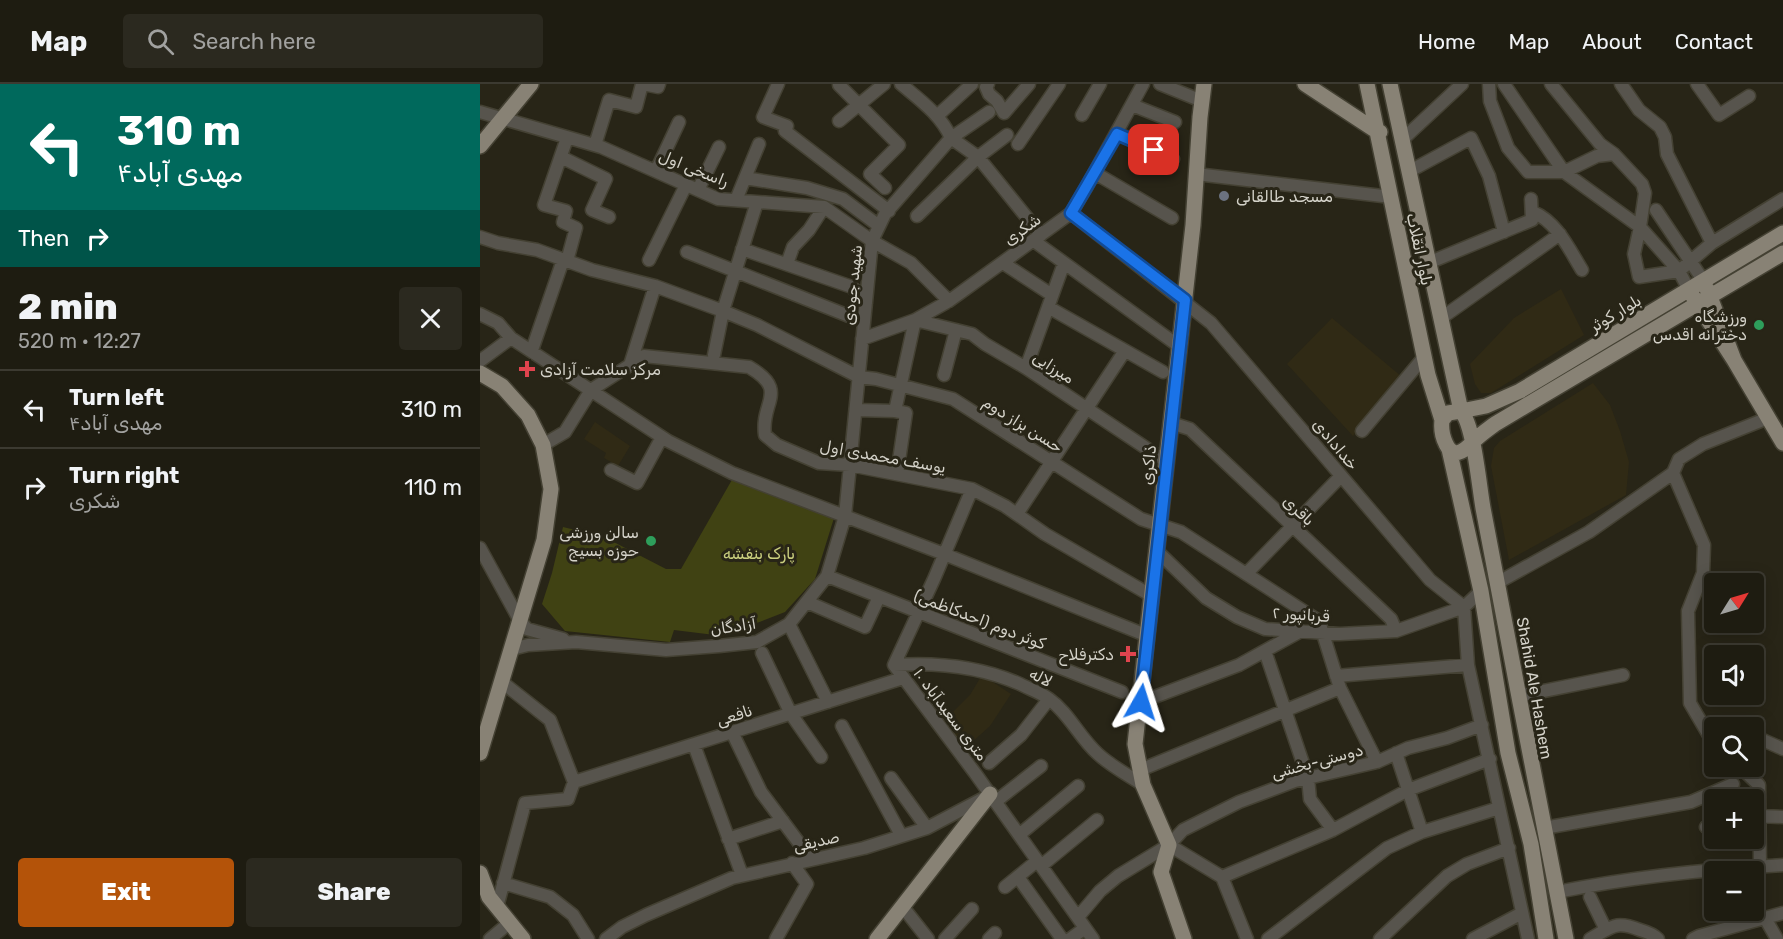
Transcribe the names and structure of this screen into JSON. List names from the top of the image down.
{
  "streets": {
    "main road": [
      "بلوار انقلاب",
      "بلوار کوثر",
      "ذاکری",
      "Shahid Ale Hashem"
    ],
    "street": [
      "راسخی اول",
      "شکری",
      "شهید جودی",
      "میرزایی",
      "حسن بزاز دوم",
      "خدادادی",
      "یوسف محمدی اول",
      "باقری",
      "قربانپور ۲",
      "کوثر دوم (احدکاظمی)",
      "آزادگان",
      "لاله",
      "۱۰ متری سعیدآباد",
      "نافعی",
      "دوستی-بخشی",
      "صدیقی"
    ]
  },
  "crossings": [
    ["شکری", "شهید جودی"],
    ["شکری", "میرزایی"],
    ["شکری", "خدادادی"],
    ["بلوار انقلاب", "بلوار کوثر"],
    ["بلوار انقلاب", "Shahid Ale Hashem"],
    ["شهید جودی", "حسن بزاز دوم"],
    ["شهید جودی", "یوسف محمدی اول"],
    ["شهید جودی", "آزادگان"],
    ["بلوار کوثر", "Shahid Ale Hashem"],
    ["میرزایی", "ذاکری"],
    ["حسن بزاز دوم", "ذاکری"],
    ["حسن بزاز دوم", "قربانپور ۲"],
    ["خدادادی", "ذاکری"],
    ["خدادادی", "قربانپور ۲"],
    ["یوسف محمدی اول", "ذاکری"],
    ["یوسف محمدی اول", "آزادگان"],
    ["یوسف محمدی اول", "۱۰ متری سعیدآباد"],
    ["ذاکری", "باقری"],
    ["ذاکری", "قربانپور ۲"],
    ["ذاکری", "لاله"],
    ["ذاکری", "دوستی-بخشی"],
    ["باقری", "قربانپور ۲"],
    ["کوثر دوم (احدکاظمی)", "آزادگان"],
    ["کوثر دوم (احدکاظمی)", "۱۰ متری سعیدآباد"],
    ["لاله", "۱۰ متری سعیدآباد"],
    ["۱۰ متری سعیدآباد", "نافعی"],
    ["۱۰ متری سعیدآباد", "دوستی-بخشی"],
    ["۱۰ متری سعیدآباد", "صدیقی"]
  ],
  "parks": ["پارک بنفشه"],
  "places": {
    "other": ["مسجد طالقانی", "ورزشگاه دخترانه اقدس", "سالن ورزشی حوزه بسیج"],
    "health": ["مرکز سلامت آزادی", "دکترفلاح"]
  },
  "north": "top right",
  "page": {
    "header": "Map",
    "search": "Search here",
    "nav": [
      "Home",
      "Map",
      "About",
      "Contact"
    ],
    "turn": ["310 m", "مهدی آباد۴"],
    "then": "Then",
    "heading": ["2 min", "520 m · 12:27"],
    "list": [
      {
        "name": "Turn left",
        "note": "مهدی آباد۴",
        "value": "310 m"
      },
      {
        "name": "Turn right",
        "note": "شکری",
        "value": "110 m"
      }
    ],
    "map_buttons": ["+", "−"],
    "buttons": ["Exit", "Share"]
  }
}
